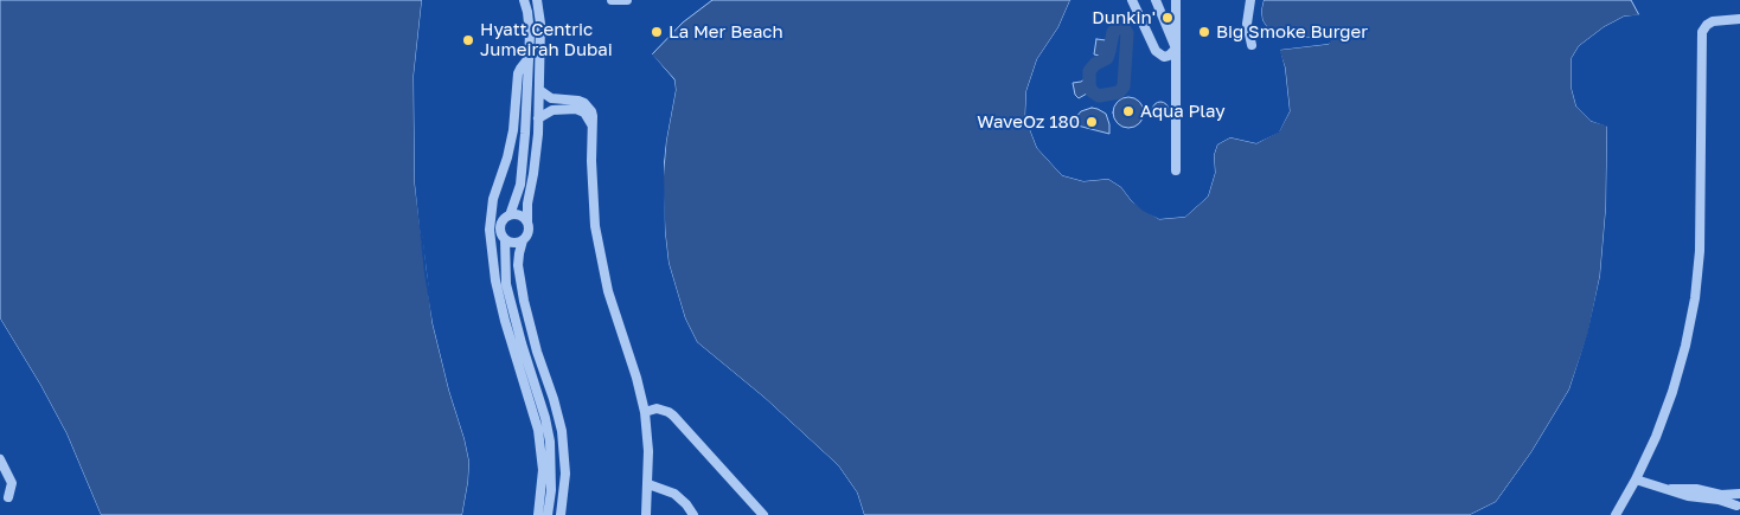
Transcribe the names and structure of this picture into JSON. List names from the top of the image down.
{
  "places": [
    "Dunkin'",
    "La Mer Beach",
    "Big Smoke Burger",
    "Hyatt Centric Jumeirah Dubai",
    "Aqua Play",
    "WaveOz 180"
  ]
}
